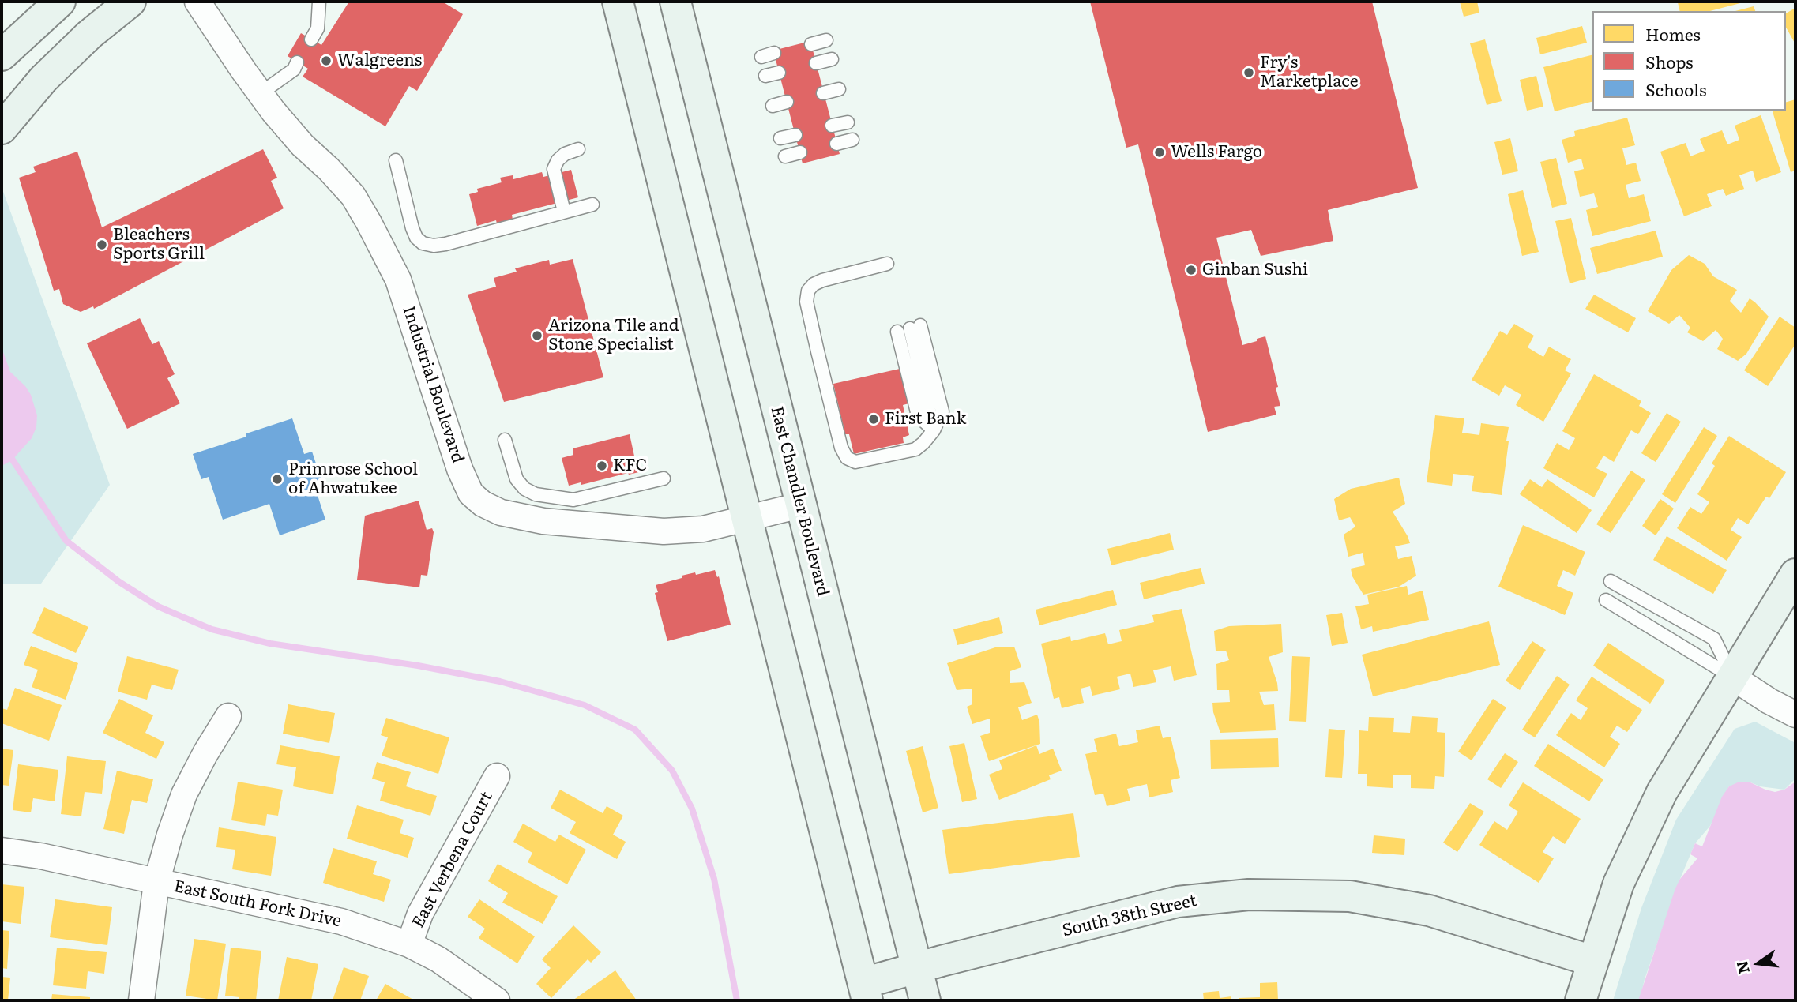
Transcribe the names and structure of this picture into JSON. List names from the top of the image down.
{
  "streets": {
    "main road": ["East Chandler Boulevard", "South 38th Street"],
    "street": ["Industrial Boulevard", "East Verbena Court", "East South Fork Drive"]
  },
  "crossings": [
    ["Industrial Boulevard", "East Chandler Boulevard"],
    ["East Chandler Boulevard", "South 38th Street"],
    ["East Verbena Court", "East South Fork Drive"]
  ],
  "places": [
    "Walgreens",
    "Fry's Marketplace",
    "Wells Fargo",
    "Bleachers Sports Grill",
    "Ginban Sushi",
    "Arizona Tile and Stone Specialist",
    "First Bank",
    "KFC",
    "Primrose School of Ahwatukee"
  ],
  "legend": ["Homes", "Shops", "Schools"],
  "north": "left"
}
